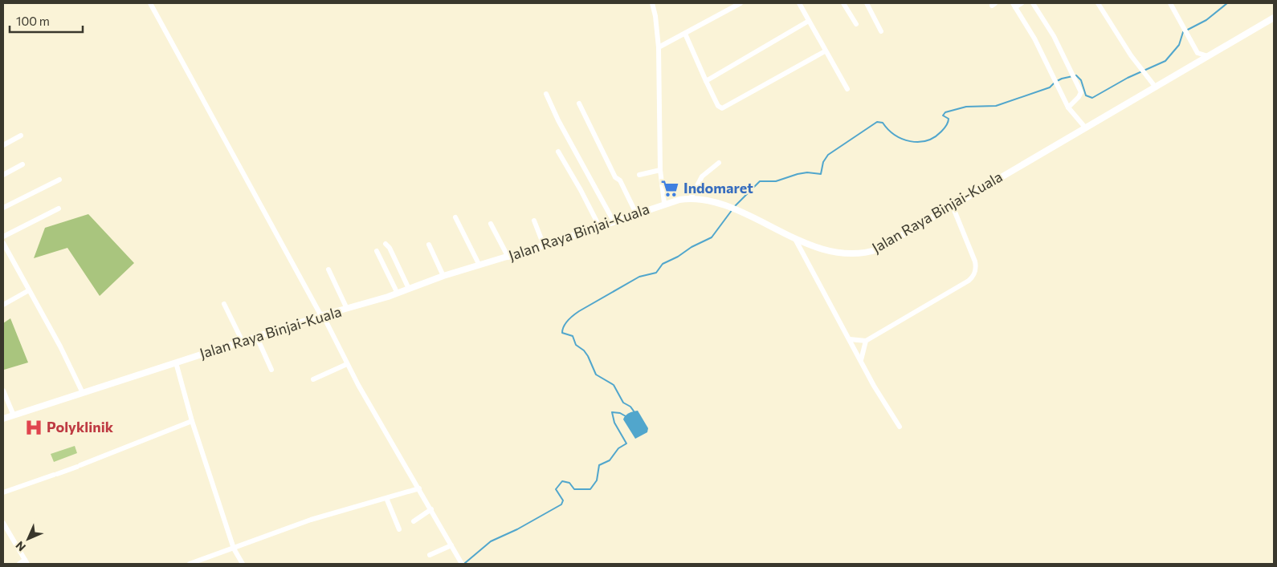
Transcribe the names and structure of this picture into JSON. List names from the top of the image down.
{
  "streets": {
    "main road": ["Jalan Raya Binjai-Kuala"]
  },
  "places": {
    "supermarket": ["Indomaret"],
    "hospital": ["Polyklinik"]
  },
  "scale_bar": "100 m",
  "north": "bottom left"
}
